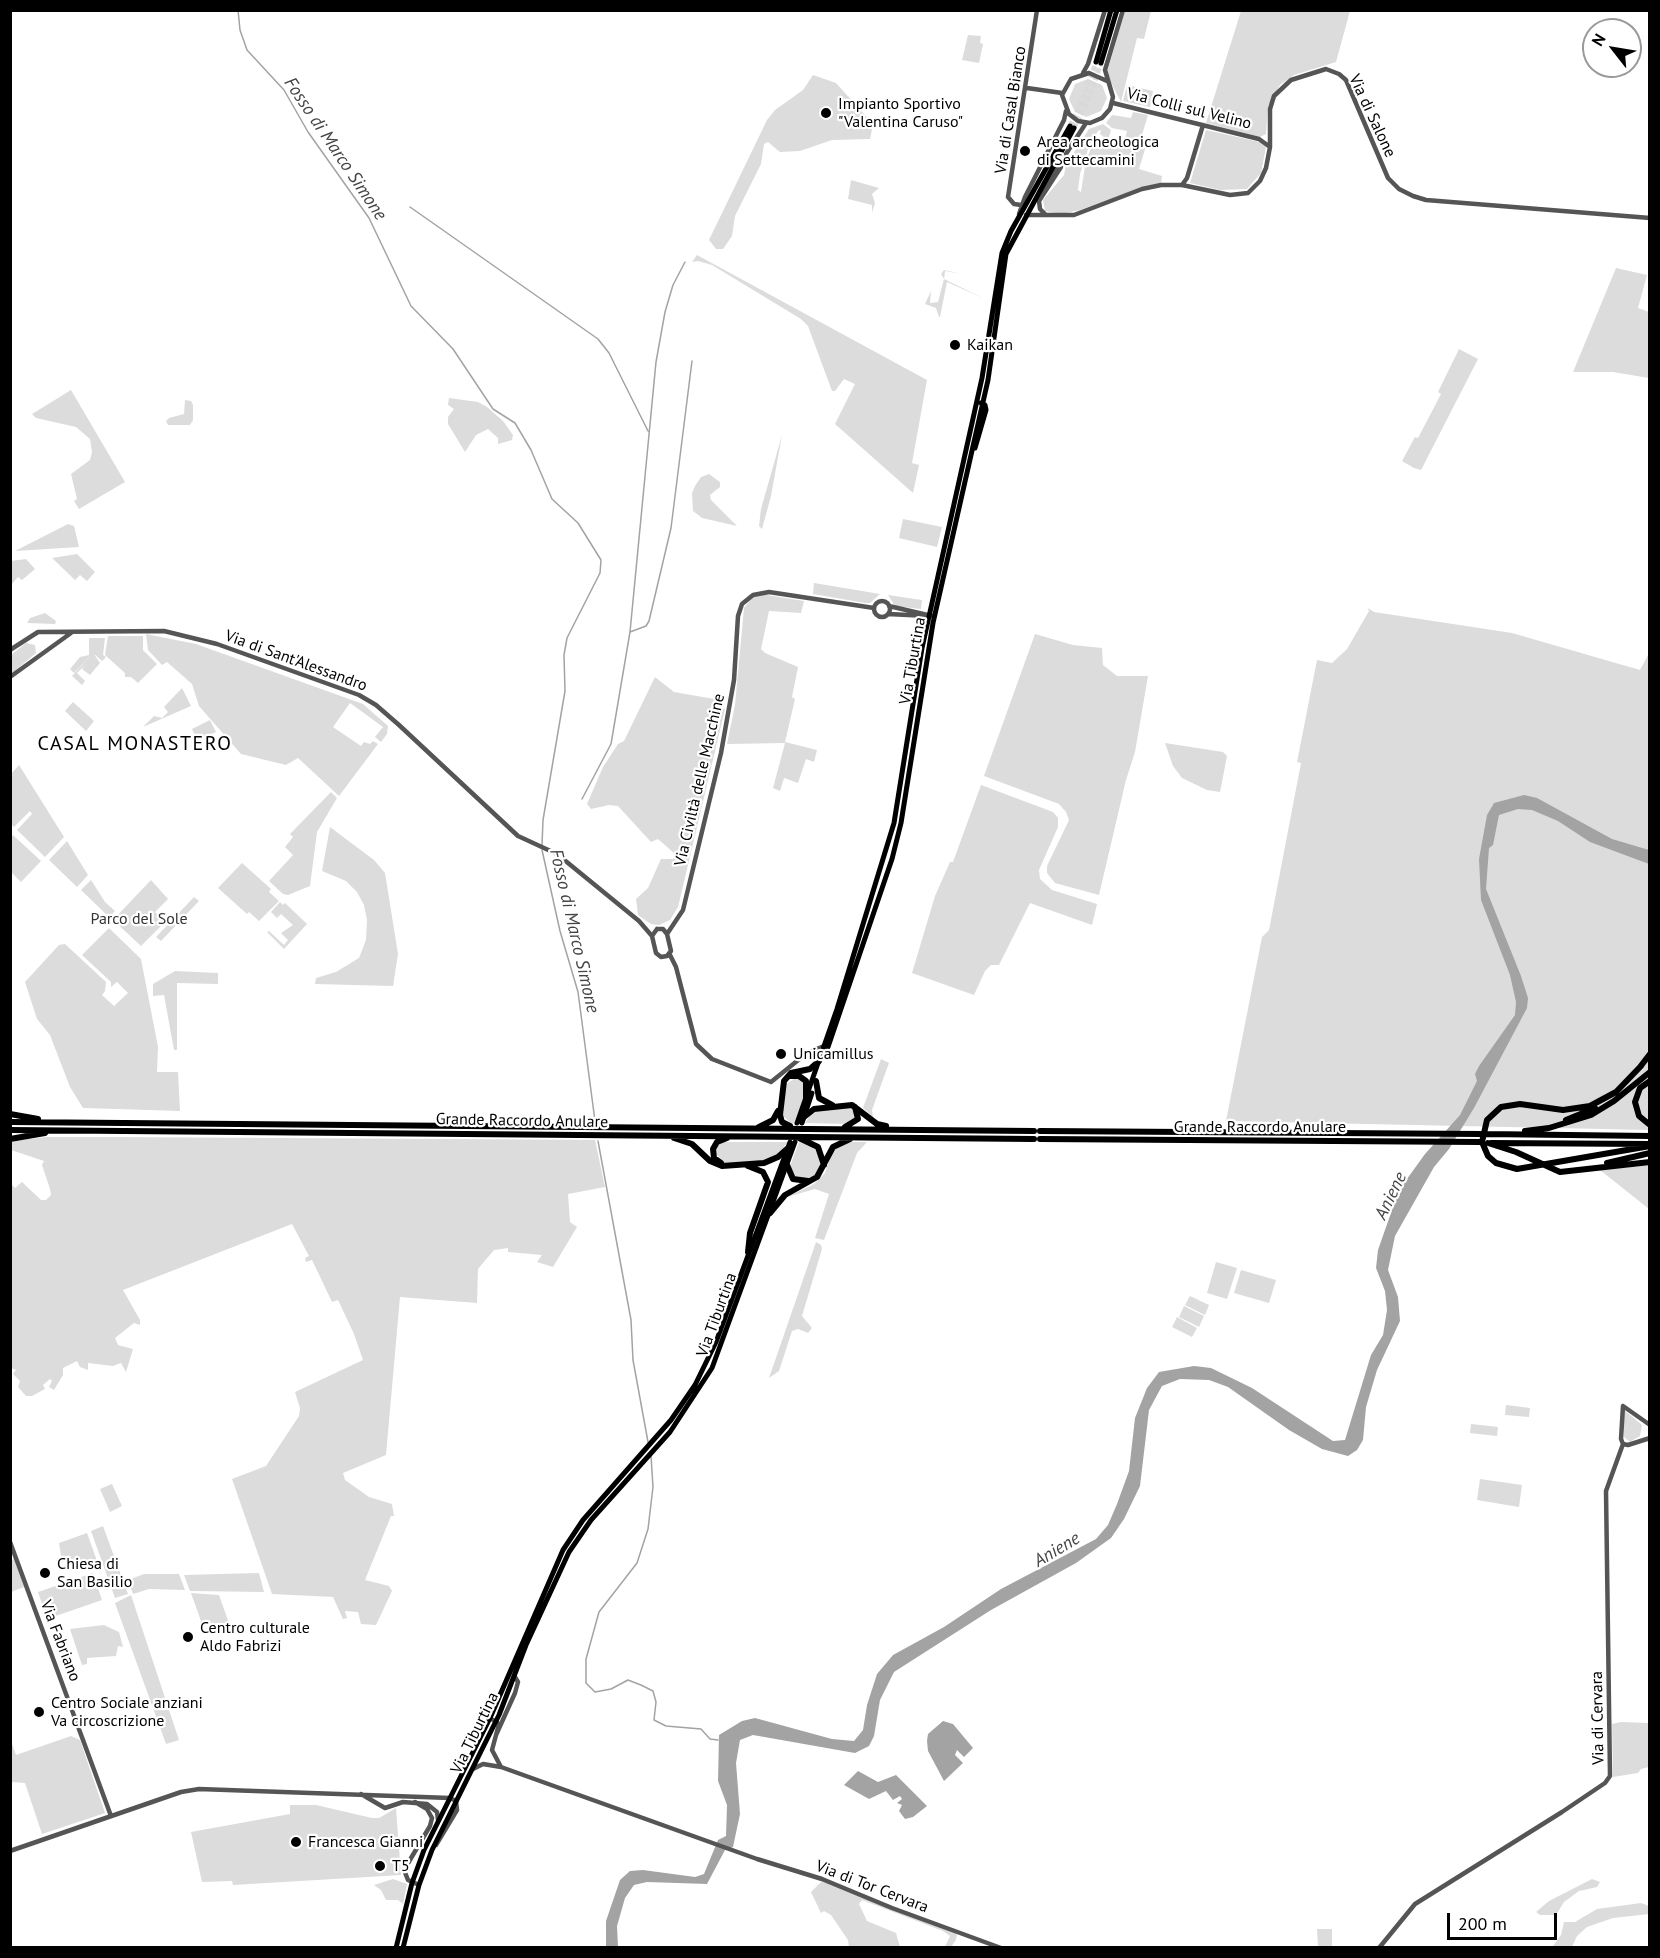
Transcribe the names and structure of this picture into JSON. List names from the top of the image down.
{
  "streets": {
    "highway": ["Grande Raccordo Anulare"],
    "main road": ["Via Tiburtina"],
    "street": [
      "Via Colli sul Velino",
      "Via di Casal Bianco",
      "Via di Salone",
      "Via di Sant'Alessandro",
      "Via Civiltà delle Macchine",
      "Via Fabriano",
      "Via di Cervara",
      "Via di Tor Cervara"
    ]
  },
  "crossings": [
    ["Via Colli sul Velino", "Via di Salone"],
    ["Via Colli sul Velino", "Via Tiburtina"],
    ["Via di Casal Bianco", "Via Tiburtina"],
    ["Via di Salone", "Via Tiburtina"],
    ["Via di Sant'Alessandro", "Via Tiburtina"],
    ["Via di Sant'Alessandro", "Via Civiltà delle Macchine"],
    ["Via Tiburtina", "Grande Raccordo Anulare"]
  ],
  "districts": ["CASAL MONASTERO"],
  "water": ["Fosso di Marco Simone", "Aniene"],
  "parks": ["Parco del Sole"],
  "places": [
    "Impianto Sportivo \"Valentina Caruso\"",
    "Area archeologica di Settecamini",
    "Kaikan",
    "Unicamillus",
    "Chiesa di San Basilio",
    "Centro culturale Aldo Fabrizi",
    "Centro Sociale anziani Va circoscrizione",
    "Francesca Gianni",
    "T5"
  ],
  "scale_bar": "200 m",
  "north": "top left"
}
